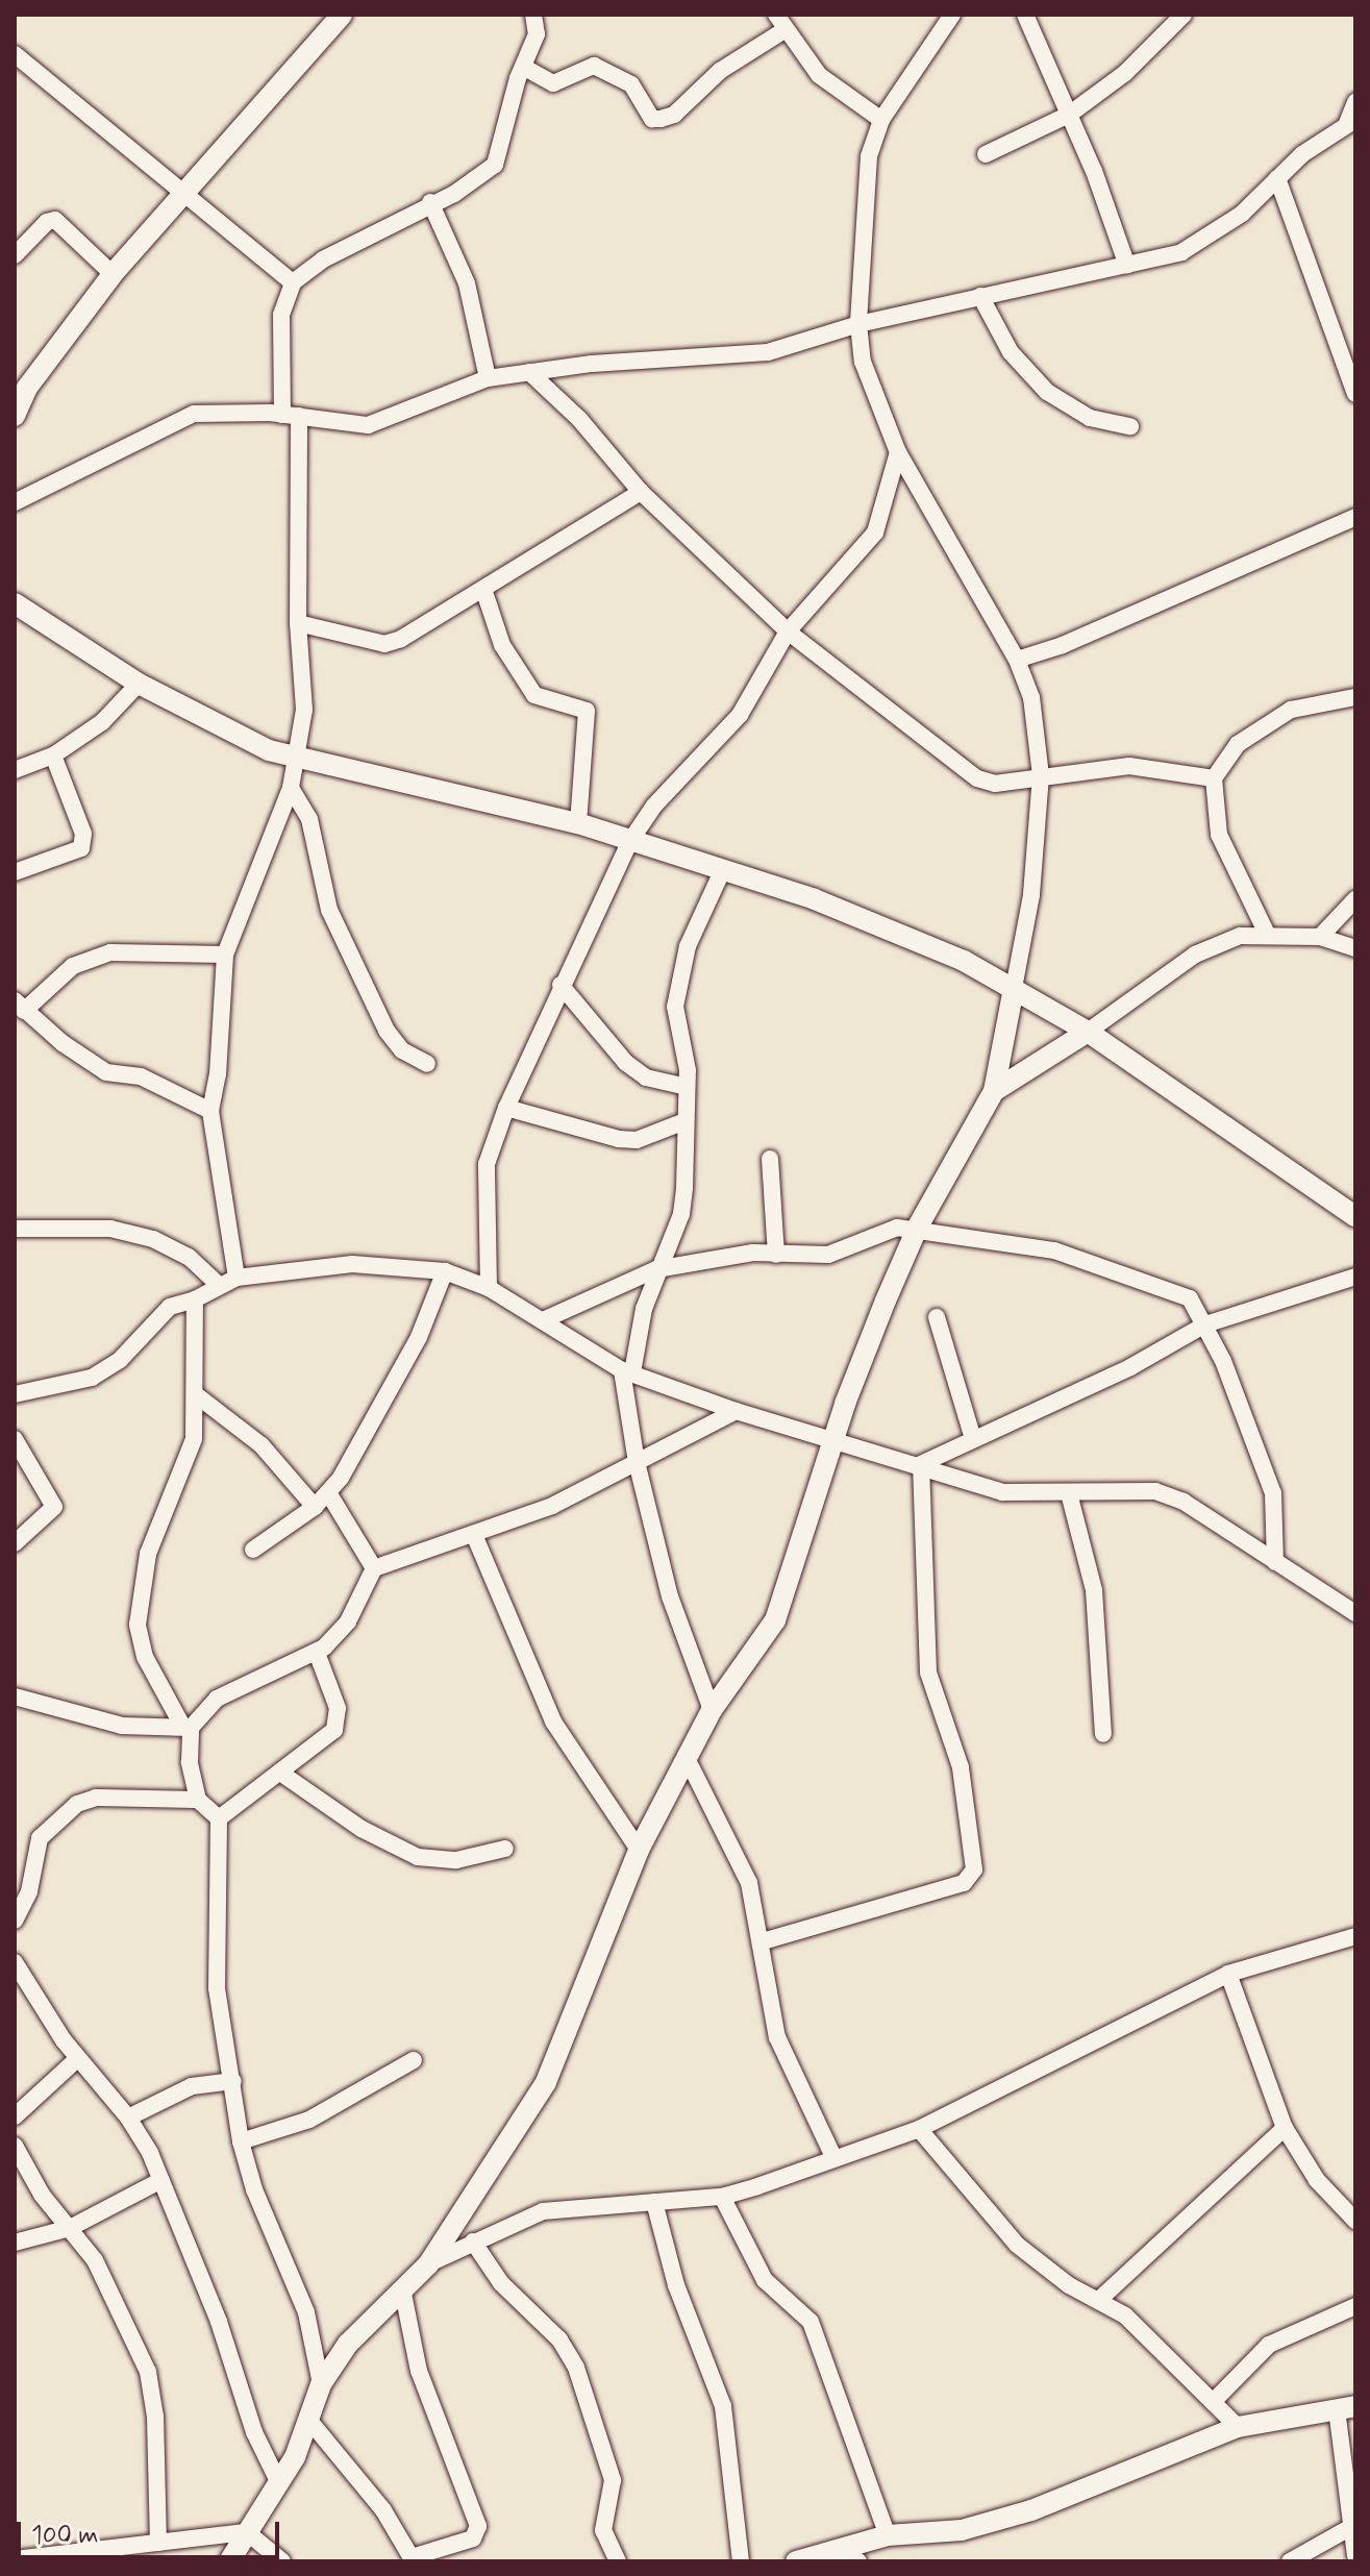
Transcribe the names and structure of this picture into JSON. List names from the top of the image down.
{
  "scale_bar": "100 m"
}
